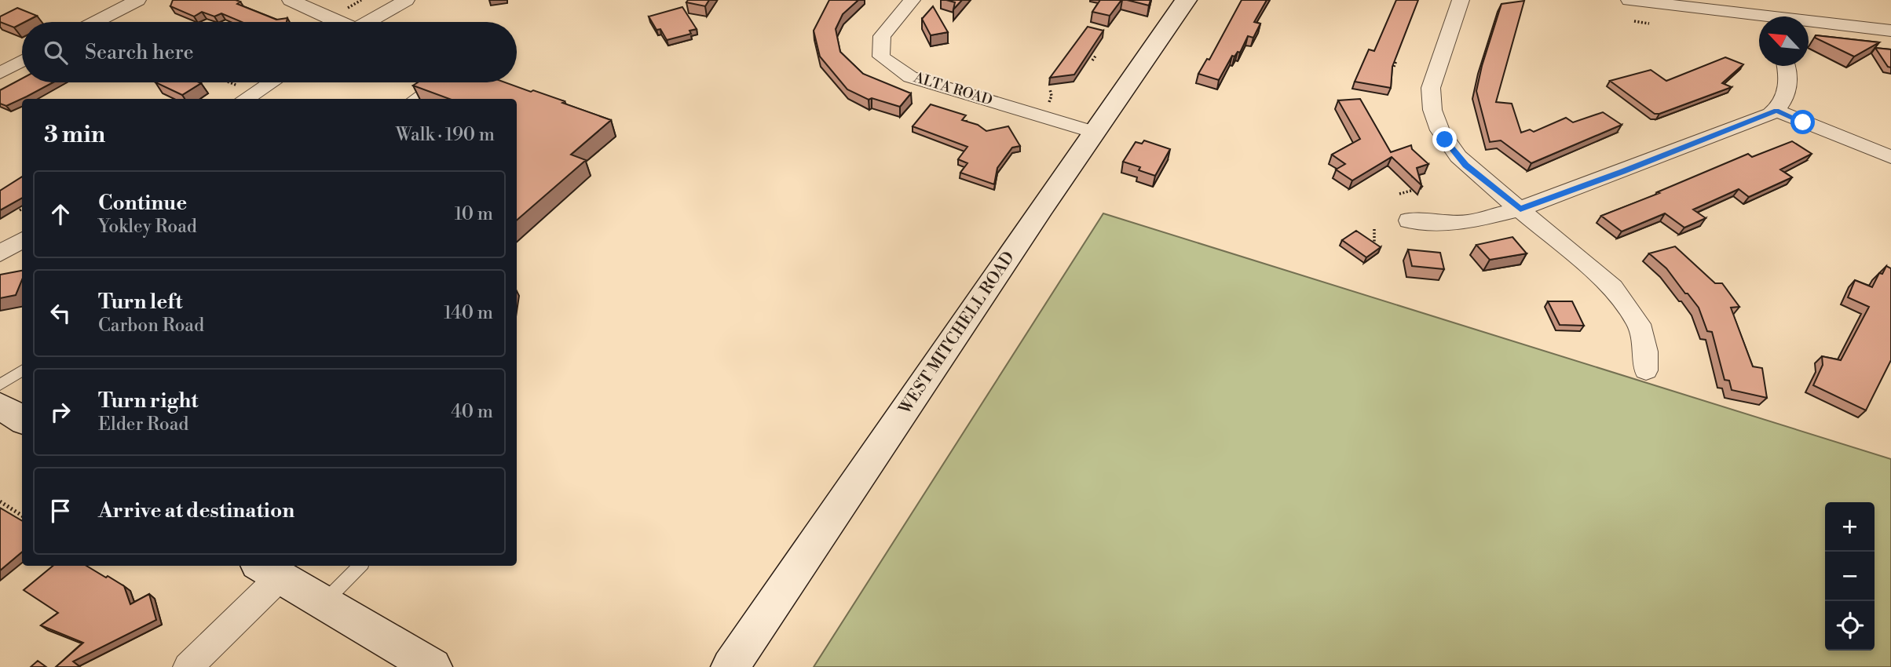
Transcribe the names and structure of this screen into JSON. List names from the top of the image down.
{
  "streets": {
    "main road": ["WEST MITCHELL ROAD"],
    "street": ["ALTA ROAD"]
  },
  "crossings": [
    ["ALTA ROAD", "WEST MITCHELL ROAD"]
  ],
  "north": "top left",
  "page": {
    "search": "Search here",
    "heading": ["3 min", "Walk · 190 m"],
    "list": [
      ["Continue", "Yokley Road", "10 m"],
      ["Turn left", "Carbon Road", "140 m"],
      ["Turn right", "Elder Road", "40 m"],
      "Arrive at destination"
    ],
    "map_buttons": ["+", "−"]
  }
}
